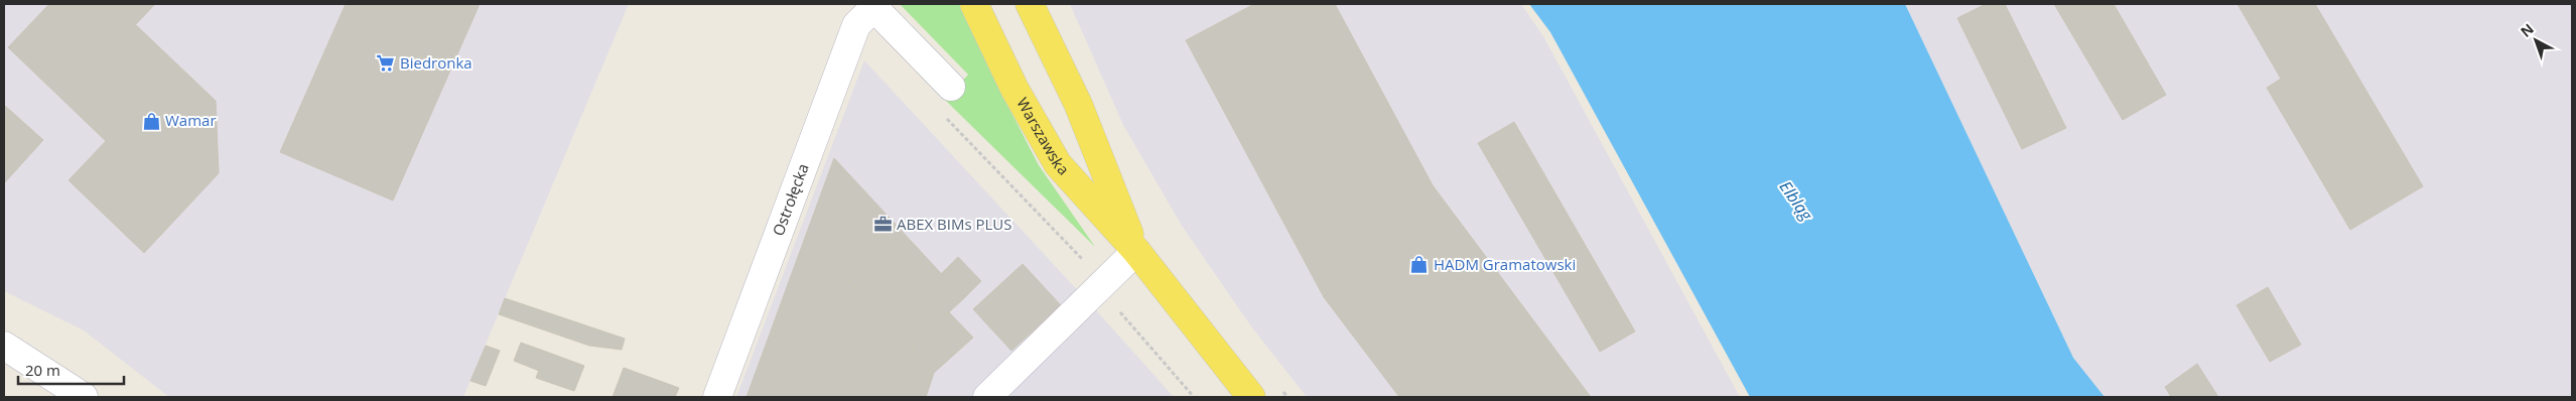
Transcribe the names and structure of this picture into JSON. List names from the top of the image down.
{
  "streets": {
    "main road": ["Warszawska"],
    "street": ["Ostrołęcka"]
  },
  "water": ["Elbląg"],
  "places": {
    "supermarket": ["Biedronka"],
    "shop": ["Wamar", "HADM Gramatowski"],
    "office": ["ABEX BIMs PLUS"]
  },
  "scale_bar": "20 m",
  "north": "top left"
}
